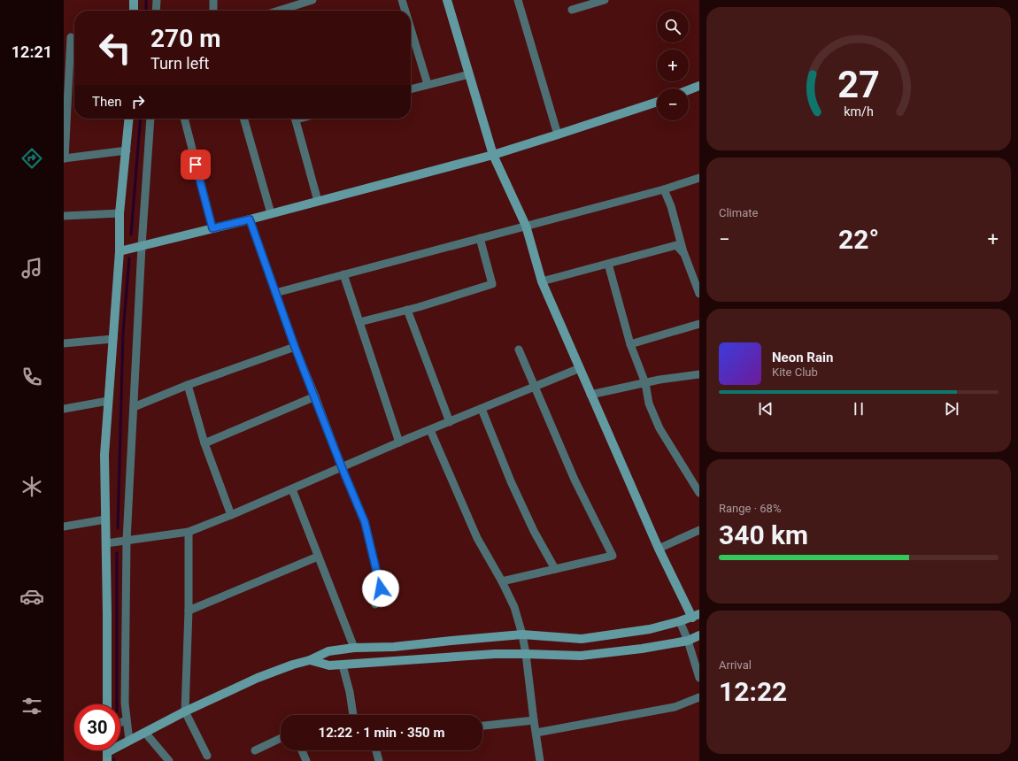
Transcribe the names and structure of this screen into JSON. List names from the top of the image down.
{
  "page": {
    "tabs": "12:21",
    "map_buttons": ["+", "−"],
    "turn": ["270 m", "Turn left"],
    "then": "Then",
    "tile": [
      "Climate",
      ["Range · 68%", "340 km"],
      ["Arrival", "12:22"]
    ],
    "heat": ["−", "22°", "+"],
    "song": ["Neon Rain", "Kite Club"],
    "limit": "30",
    "trip": "12:22 · 1 min · 350 m",
    "gauge": ["27", "km/h"]
  }
}
